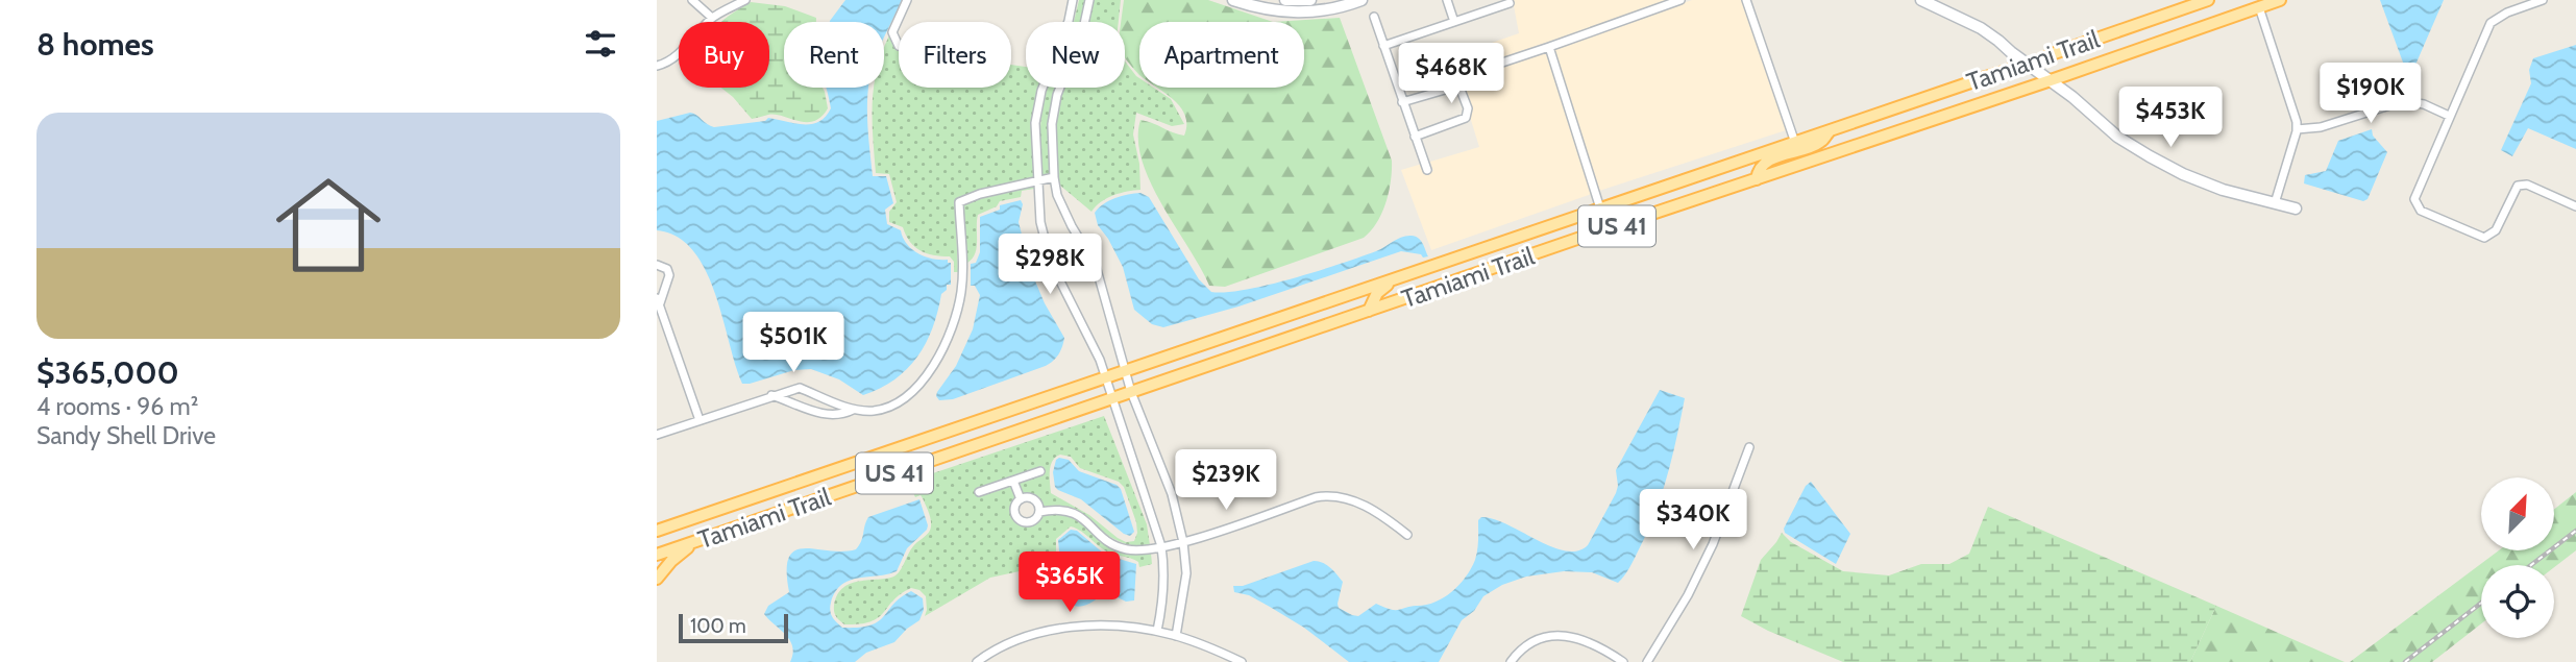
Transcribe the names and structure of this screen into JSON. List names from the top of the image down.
{
  "streets": {
    "main road": ["Tamiami Trail", "US 41"]
  },
  "scale_bar": "100 m",
  "north": "top right",
  "page": {
    "heading": "8 homes",
    "chip": [
      "Buy",
      "Rent",
      "Filters",
      "New",
      "Apartment"
    ],
    "price": [
      "$468K",
      "$190K",
      "$453K",
      "$298K",
      "$501K",
      "$239K",
      "$340K",
      "$365K"
    ],
    "list": [
      {
        "name": "$365,000",
        "note": "4 rooms · 96 m² · Sandy Shell Drive"
      }
    ],
    "scale": "100 m"
  }
}
